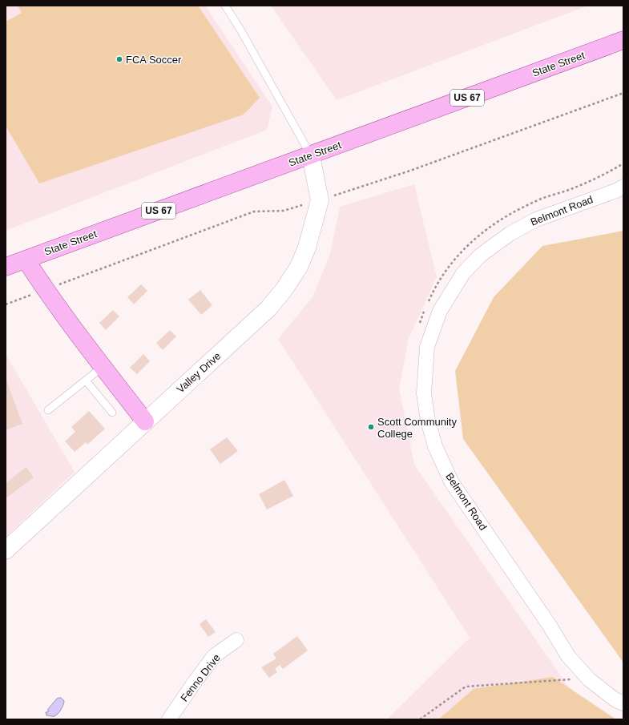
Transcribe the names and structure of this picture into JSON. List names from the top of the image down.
{
  "streets": {
    "main road": ["State Street", "US 67"],
    "street": ["Belmont Road", "Valley Drive", "Fenno Drive"]
  },
  "crossings": [
    ["State Street", "Valley Drive"]
  ],
  "places": ["FCA Soccer", "Scott Community College"]
}
